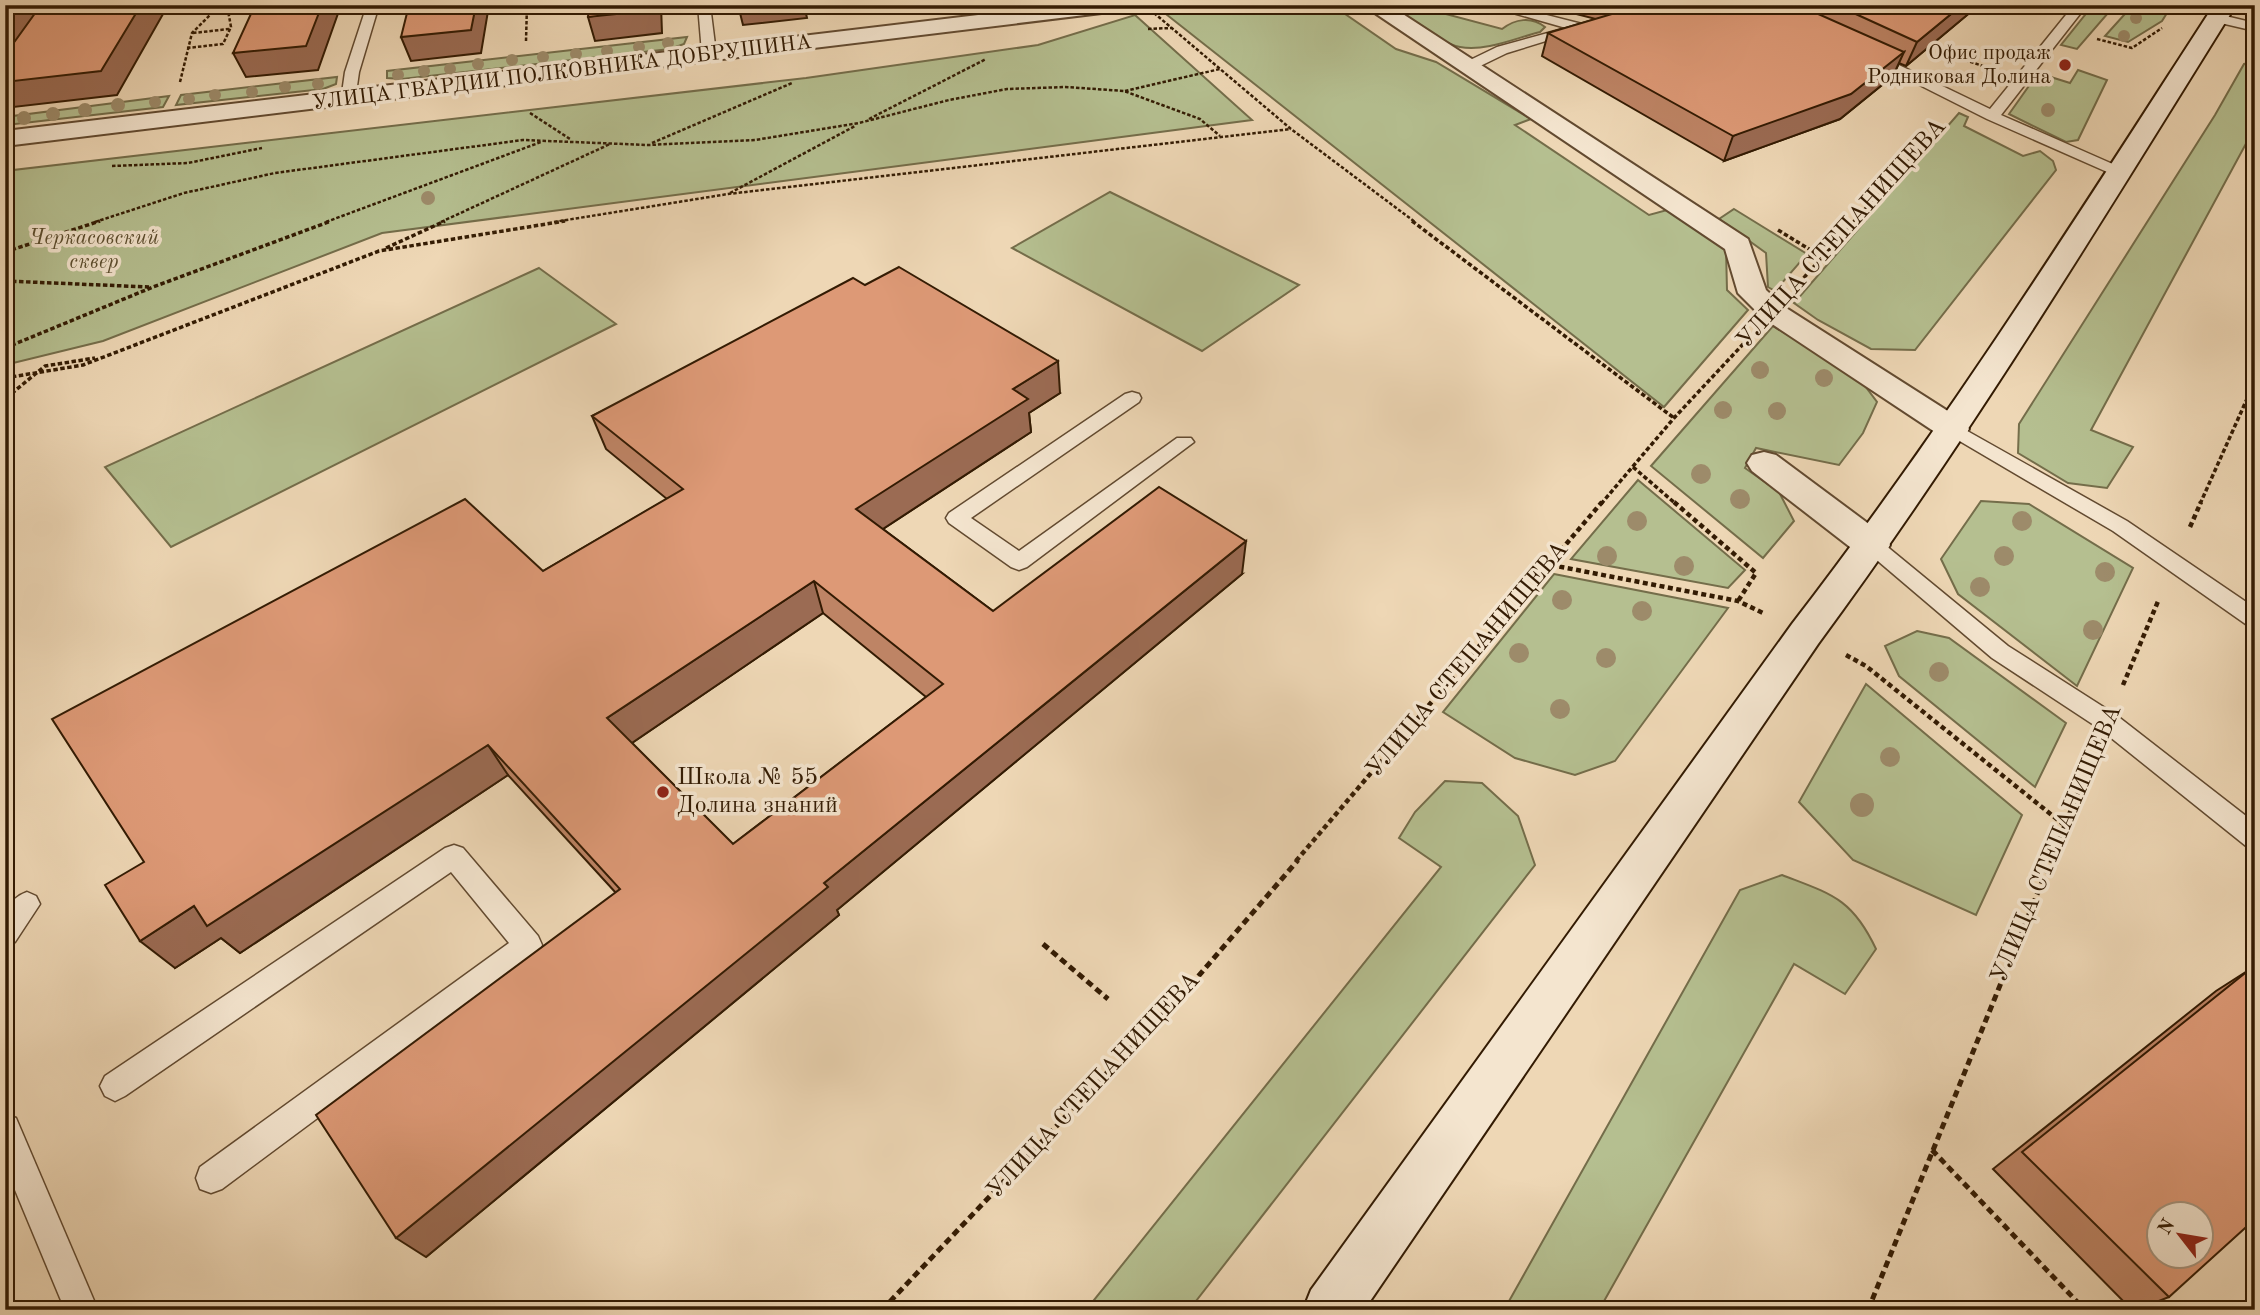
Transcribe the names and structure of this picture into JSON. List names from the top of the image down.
{
  "streets": {
    "street": ["УЛИЦА ГВАРДИИ ПОЛКОВНИКА ДОБРУШИНА"],
    "path": ["УЛИЦА СТЕПАНИЩЕВА"]
  },
  "parks": ["Черкасовский сквер"],
  "places": ["Офис продаж Родниковая Долина", "Школа № 55 Долина знаний"],
  "north": "top left"
}
